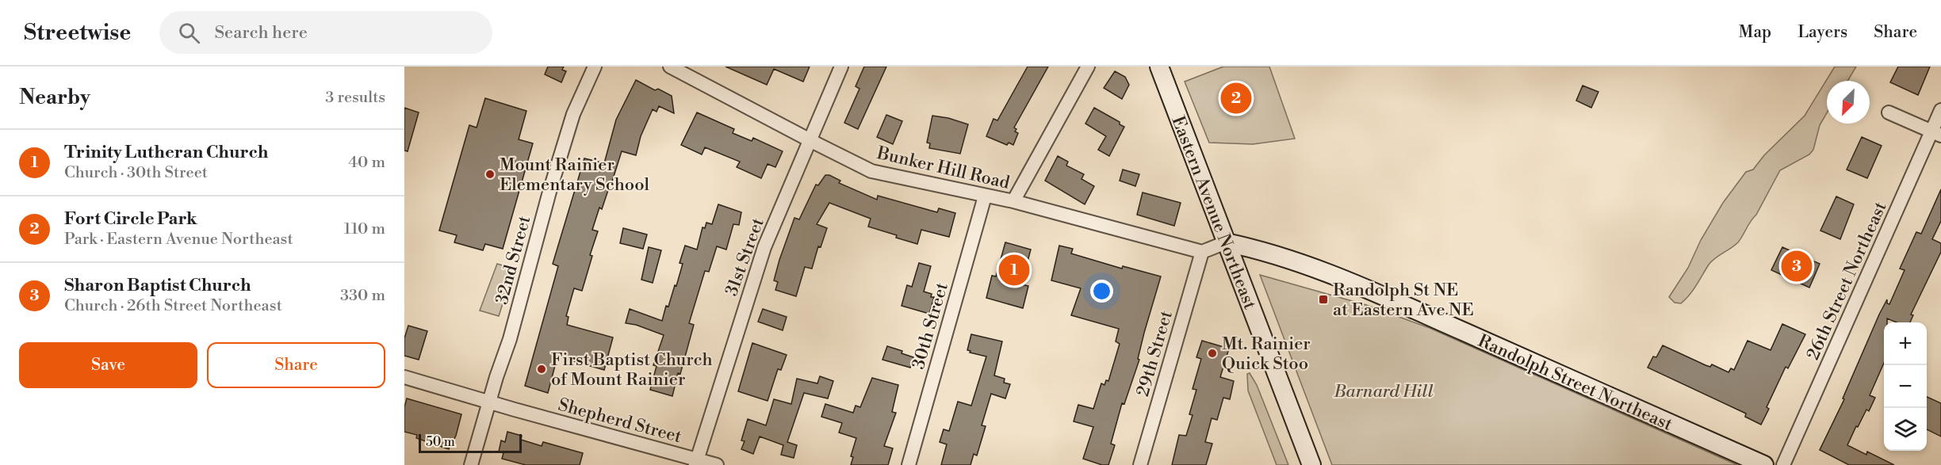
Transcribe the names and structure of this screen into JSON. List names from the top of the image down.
{
  "streets": {
    "street": [
      "Bunker Hill Road",
      "Eastern Avenue Northeast",
      "31st Street",
      "32nd Street",
      "26th Street Northeast",
      "30th Street",
      "29th Street",
      "Randolph Street Northeast",
      "Shepherd Street"
    ]
  },
  "crossings": [
    ["Bunker Hill Road", "31st Street"],
    ["Bunker Hill Road", "30th Street"],
    ["Bunker Hill Road", "29th Street"],
    ["Eastern Avenue Northeast", "Randolph Street Northeast"],
    ["31st Street", "Shepherd Street"],
    ["32nd Street", "Shepherd Street"]
  ],
  "parks": ["Barnard Hill"],
  "places": {
    "other": ["Mount Rainier Elementary School", "Mt. Rainier Quick Stoo", "First Baptist Church of Mount Rainier"],
    "transit": ["Randolph St NE at Eastern Ave NE"]
  },
  "scale_bar": "50 m",
  "north": "bottom left",
  "page": {
    "header": "Streetwise",
    "search": "Search here",
    "nav": ["Map", "Layers", "Share"],
    "heading": ["Nearby", "3 results"],
    "pins": ["2", "3", "1"],
    "list": [
      {
        "mark": "1",
        "name": "Trinity Lutheran Church",
        "note": "Church · 30th Street",
        "value": "40 m"
      },
      {
        "mark": "2",
        "name": "Fort Circle Park",
        "note": "Park · Eastern Avenue Northeast",
        "value": "110 m"
      },
      {
        "mark": "3",
        "name": "Sharon Baptist Church",
        "note": "Church · 26th Street Northeast",
        "value": "330 m"
      }
    ],
    "map_buttons": ["+", "−"],
    "buttons": ["Save", "Share"],
    "scale": "50 m"
  }
}
